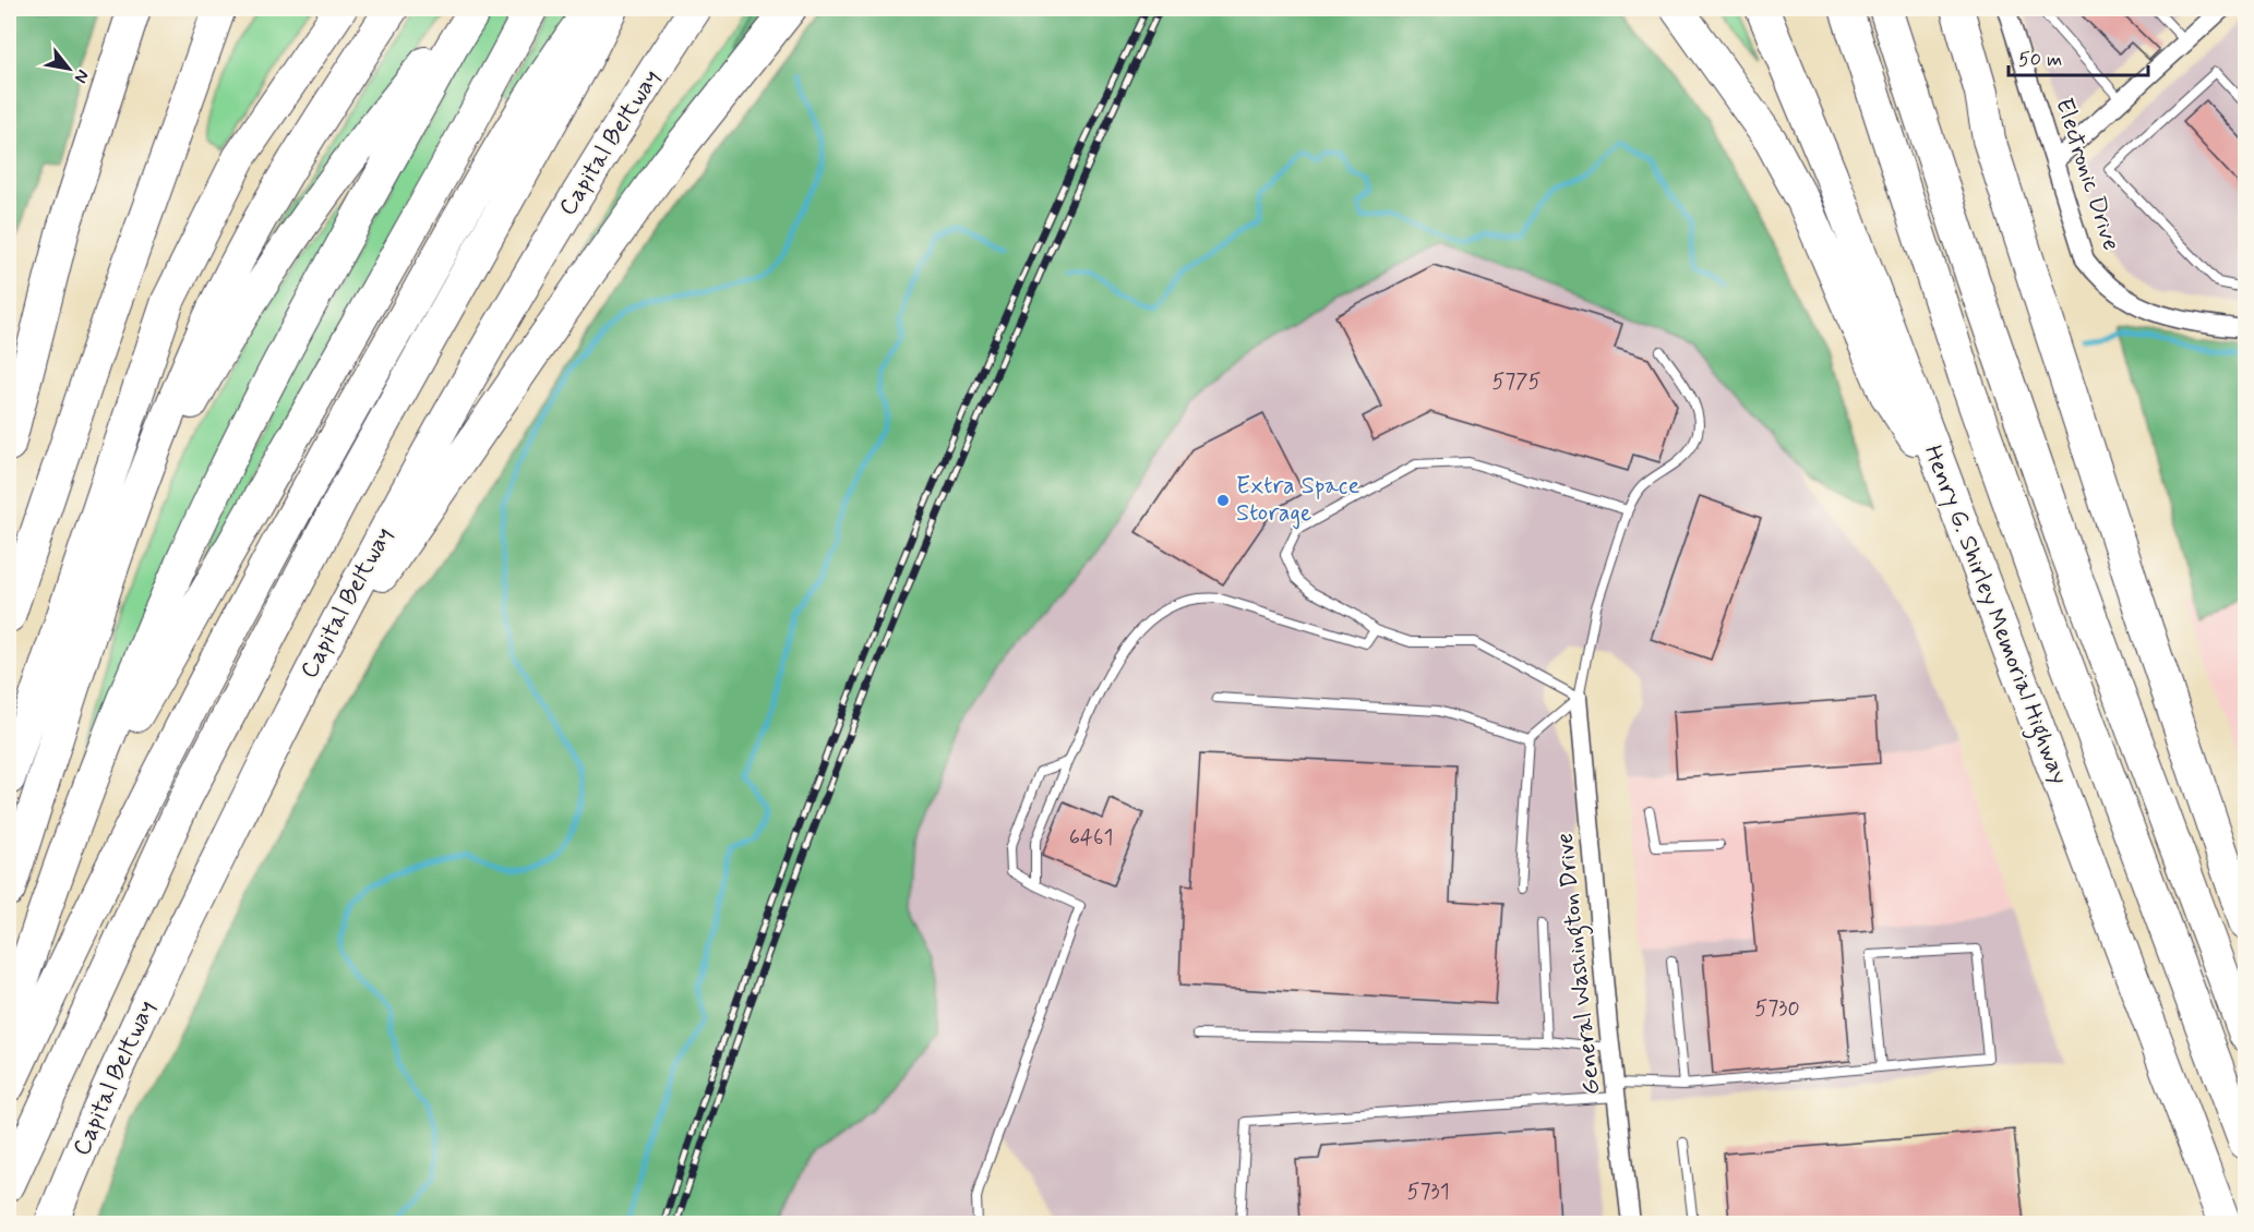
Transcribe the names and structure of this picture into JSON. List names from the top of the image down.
{
  "streets": {
    "highway": ["Capital Beltway", "Henry G. Shirley Memorial Highway"],
    "street": ["Electronic Drive", "General Washington Drive"]
  },
  "places": ["Extra Space Storage"],
  "house_numbers": [
    "5775",
    "6461",
    "5730",
    "5731"
  ],
  "scale_bar": "50 m",
  "north": "bottom right"
}
